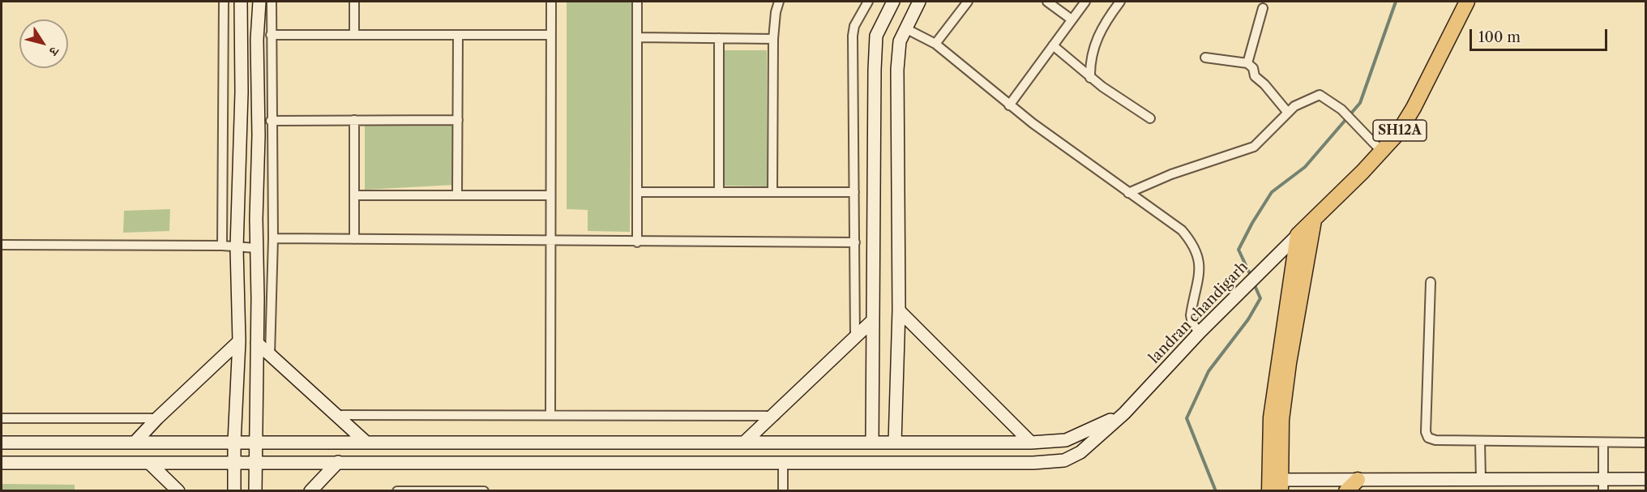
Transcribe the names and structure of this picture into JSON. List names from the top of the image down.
{
  "streets": {
    "main road": ["SH12A", "landran chandigarh"]
  },
  "crossings": [
    ["SH12A", "landran chandigarh"]
  ],
  "scale_bar": "100 m",
  "north": "bottom right"
}
